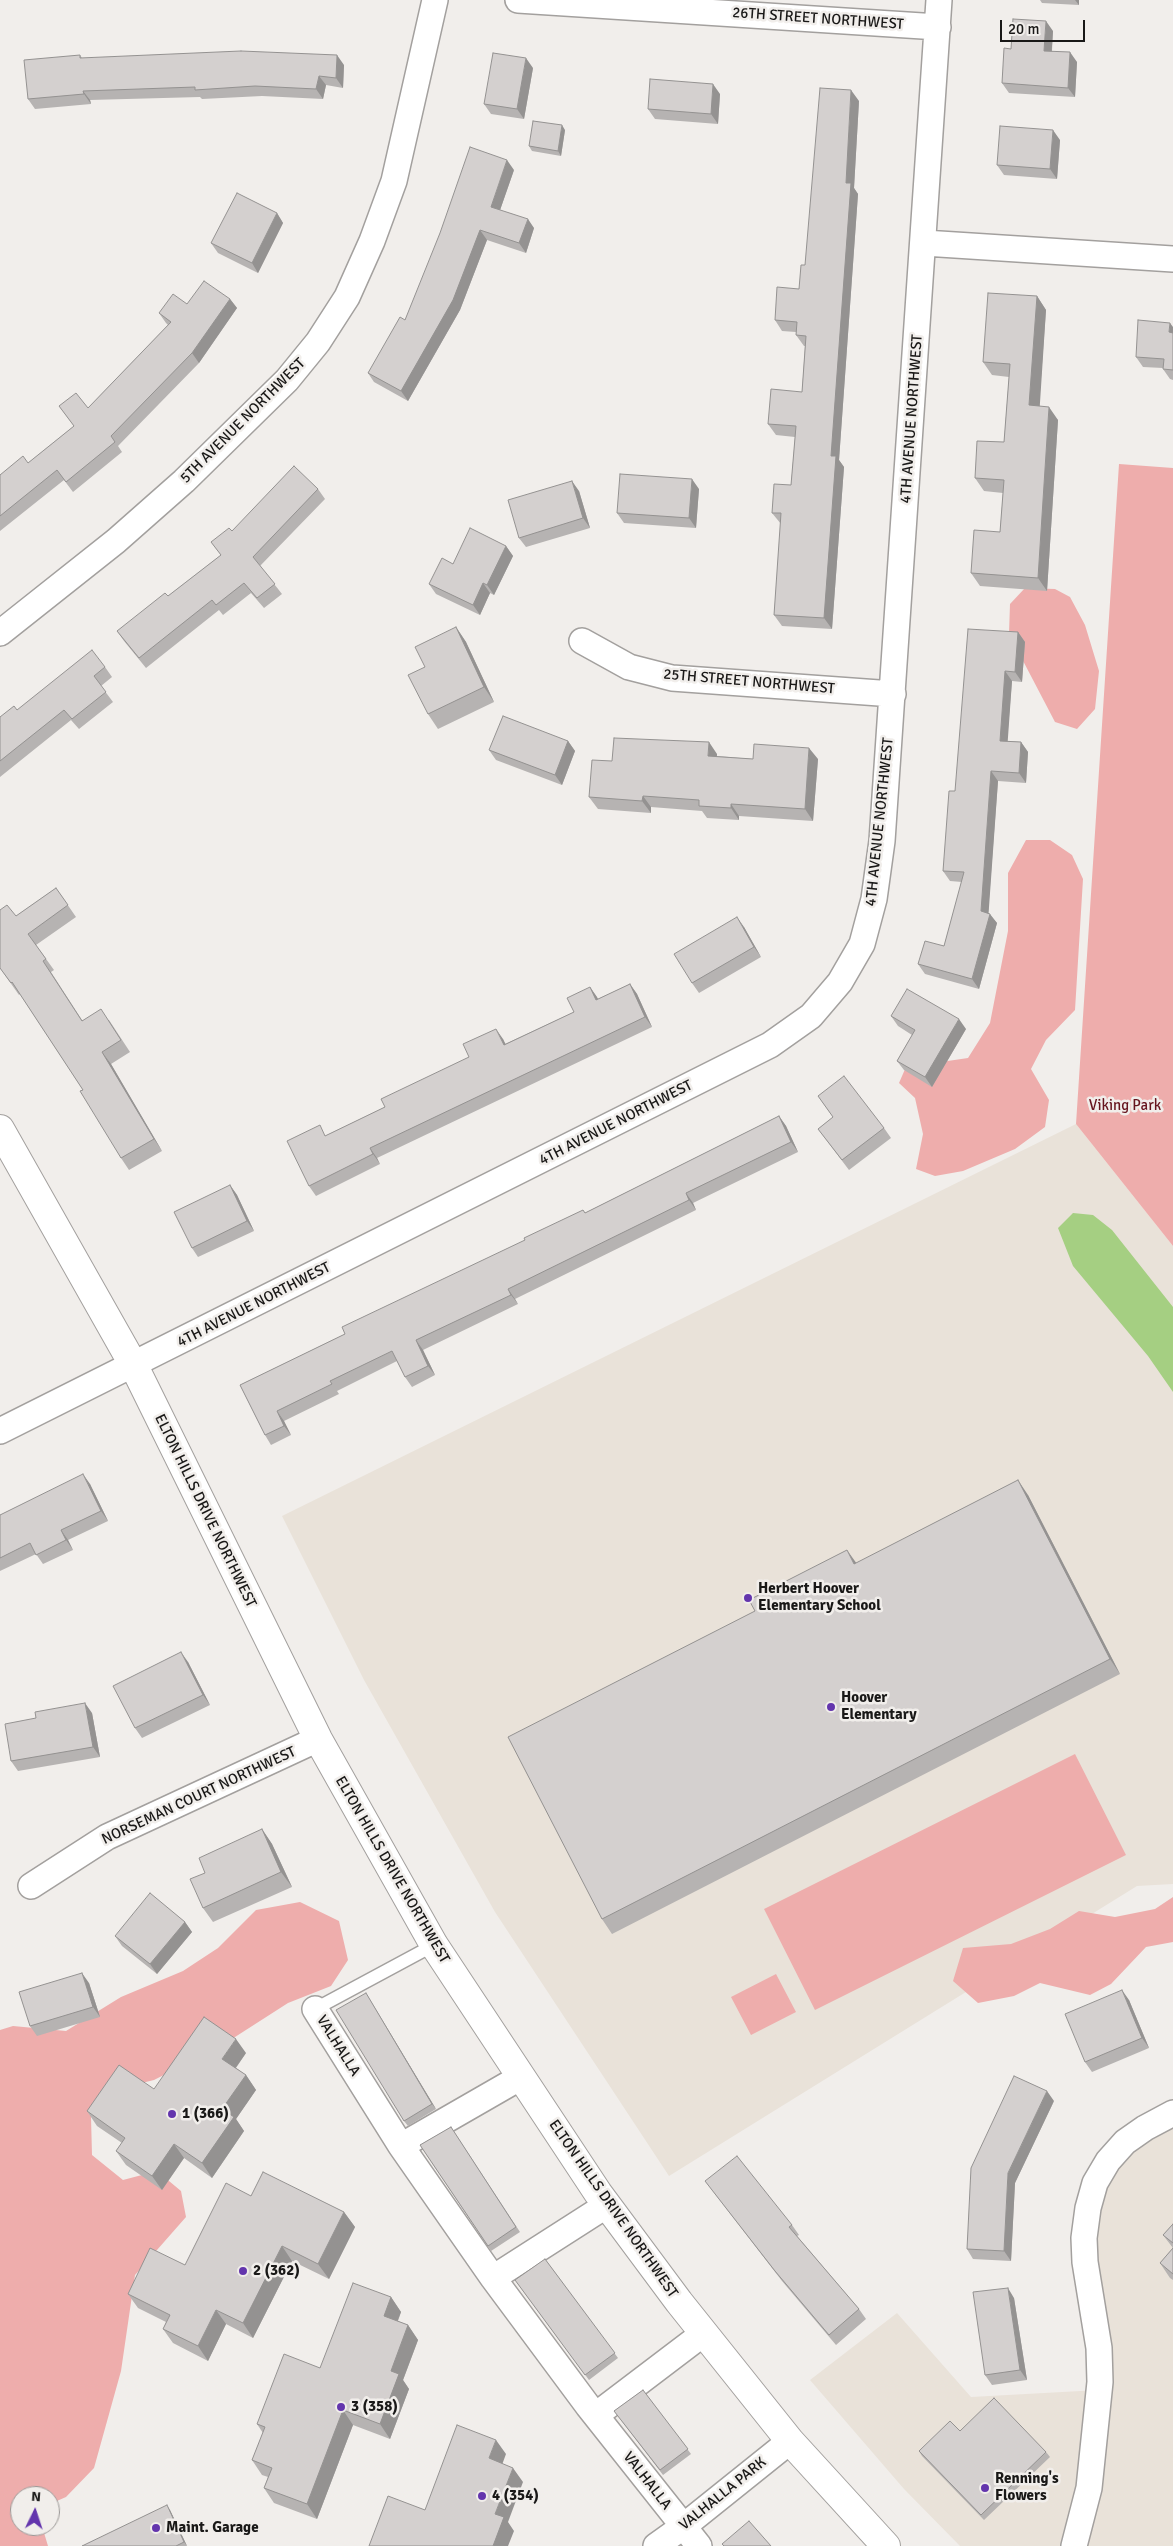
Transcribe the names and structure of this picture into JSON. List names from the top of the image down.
{
  "streets": {
    "main road": ["ELTON HILLS DRIVE NORTHWEST"],
    "street": [
      "26TH STREET NORTHWEST",
      "4TH AVENUE NORTHWEST",
      "5TH AVENUE NORTHWEST",
      "25TH STREET NORTHWEST",
      "NORSEMAN COURT NORTHWEST",
      "VALHALLA",
      "VALHALLA PARK"
    ]
  },
  "crossings": [
    ["26TH STREET NORTHWEST", "4TH AVENUE NORTHWEST"],
    ["4TH AVENUE NORTHWEST", "25TH STREET NORTHWEST"],
    ["4TH AVENUE NORTHWEST", "ELTON HILLS DRIVE NORTHWEST"],
    ["ELTON HILLS DRIVE NORTHWEST", "NORSEMAN COURT NORTHWEST"],
    ["ELTON HILLS DRIVE NORTHWEST", "VALHALLA"],
    ["ELTON HILLS DRIVE NORTHWEST", "VALHALLA PARK"],
    ["VALHALLA", "VALHALLA PARK"]
  ],
  "parks": ["Viking Park"],
  "places": [
    "Herbert Hoover Elementary School",
    "Hoover Elementary",
    "1 (366)",
    "2 (362)",
    "3 (358)",
    "Renning's Flowers",
    "4 (354)",
    "Maint. Garage"
  ],
  "scale_bar": "20 m",
  "north": "top"
}
